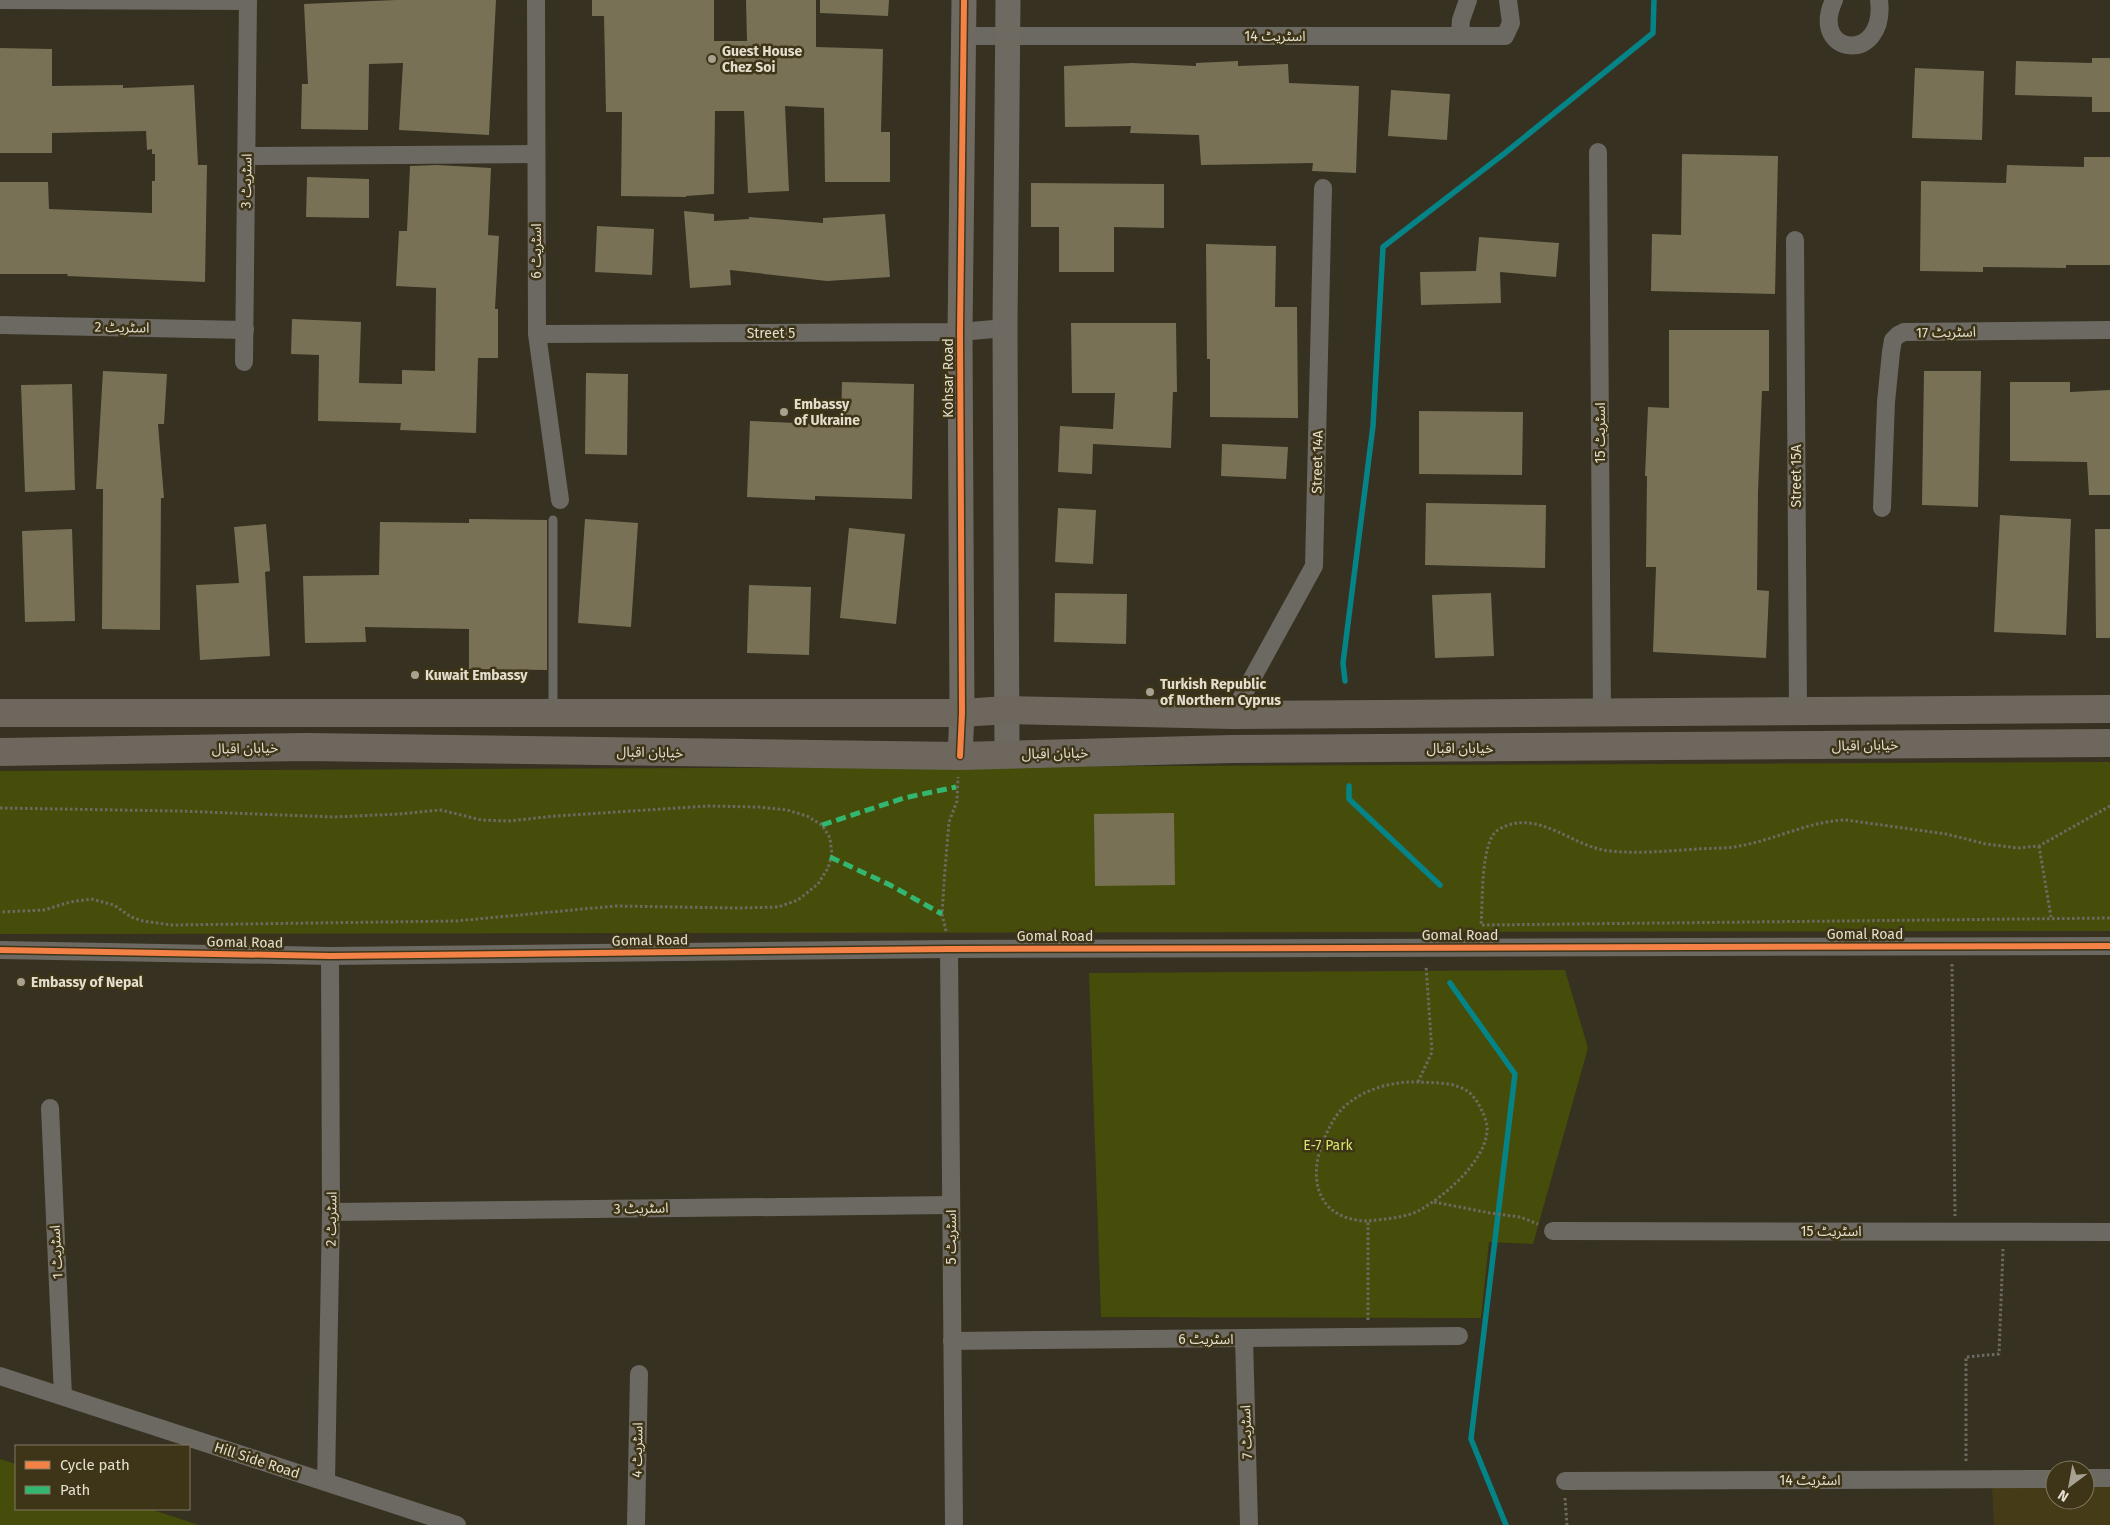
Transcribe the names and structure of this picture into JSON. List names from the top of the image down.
{
  "streets": {
    "main road": ["خیابان اقبال"],
    "street": [
      "اسٹریٹ 14",
      "اسٹریٹ 3",
      "اسٹریٹ 6",
      "اسٹریٹ 2",
      "اسٹریٹ 17",
      "Street 5",
      "Kohsar Road",
      "اسٹریٹ 15",
      "Street 14A",
      "Street 15A",
      "Gomal Road",
      "اسٹریٹ 5",
      "اسٹریٹ 1",
      "اسٹریٹ 7",
      "اسٹریٹ 4",
      "Hill Side Road"
    ]
  },
  "crossings": [
    ["اسٹریٹ 3", "اسٹریٹ 2"],
    ["اسٹریٹ 3", "اسٹریٹ 5"],
    ["اسٹریٹ 6", "Street 5"],
    ["اسٹریٹ 6", "اسٹریٹ 5"],
    ["اسٹریٹ 6", "اسٹریٹ 7"],
    ["اسٹریٹ 2", "Gomal Road"],
    ["اسٹریٹ 2", "Hill Side Road"],
    ["Street 5", "Kohsar Road"],
    ["Kohsar Road", "خیابان اقبال"],
    ["Gomal Road", "اسٹریٹ 5"],
    ["اسٹریٹ 1", "Hill Side Road"]
  ],
  "parks": ["E-7 Park"],
  "places": [
    "Guest House Chez Soi",
    "Embassy of Ukraine",
    "Kuwait Embassy",
    "Turkish Republic of Northern Cyprus",
    "Embassy of Nepal"
  ],
  "legend": ["Cycle path", "Path"],
  "north": "bottom left"
}
